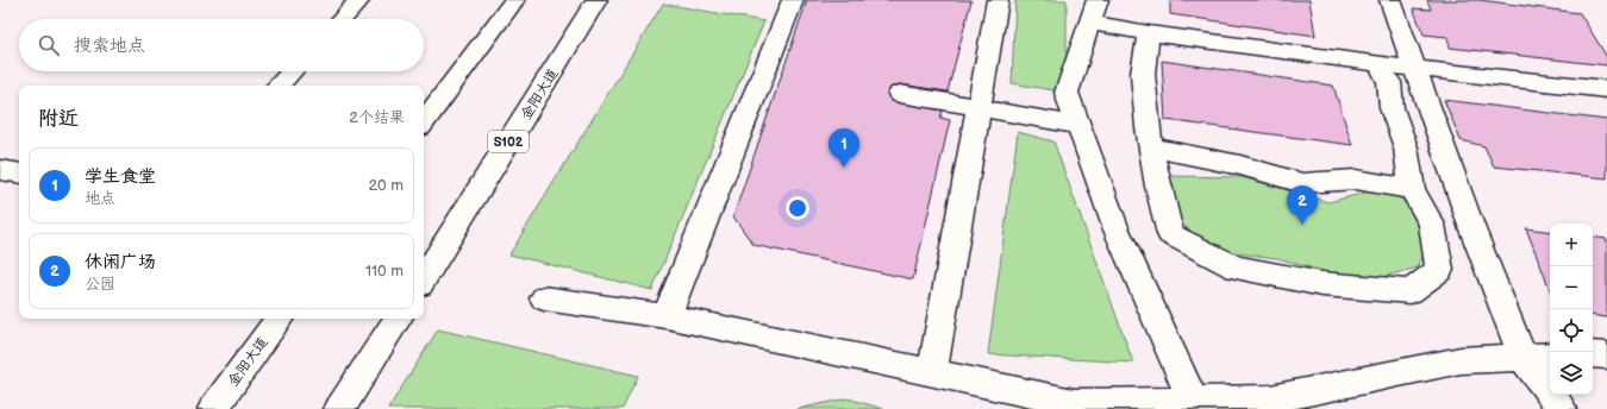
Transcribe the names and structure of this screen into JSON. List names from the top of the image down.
{
  "streets": {
    "street": ["金阳大道", "S102"]
  },
  "page": {
    "search": "搜索地点",
    "heading": ["附近", "2个结果"],
    "pins": ["1", "2"],
    "list": [
      {
        "mark": "1",
        "name": "学生食堂",
        "note": "地点",
        "value": "20 m"
      },
      {
        "mark": "2",
        "name": "休闲广场",
        "note": "公园",
        "value": "110 m"
      }
    ],
    "map_buttons": ["+", "−"]
  }
}
